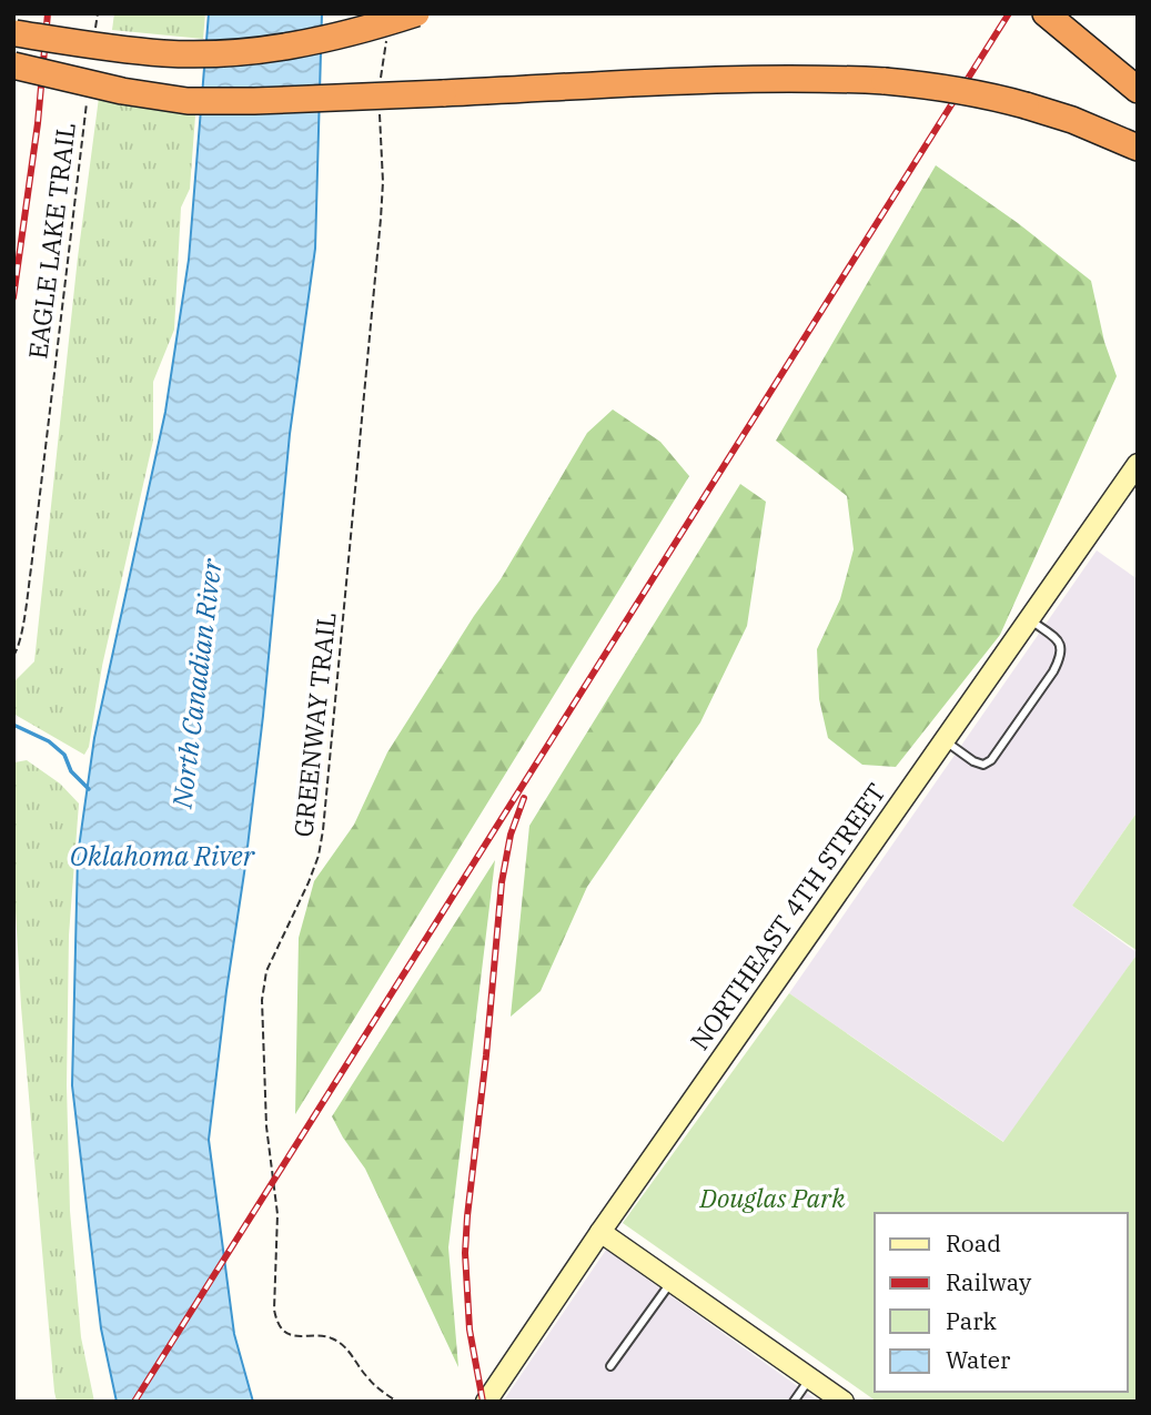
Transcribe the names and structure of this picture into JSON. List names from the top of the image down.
{
  "streets": {
    "street": ["NORTHEAST 4TH STREET"],
    "path": ["EAGLE LAKE TRAIL", "GREENWAY TRAIL"]
  },
  "water": ["North Canadian River", "Oklahoma River"],
  "parks": ["Douglas Park"],
  "legend": [
    "Road",
    "Railway",
    "Park",
    "Water"
  ]
}
